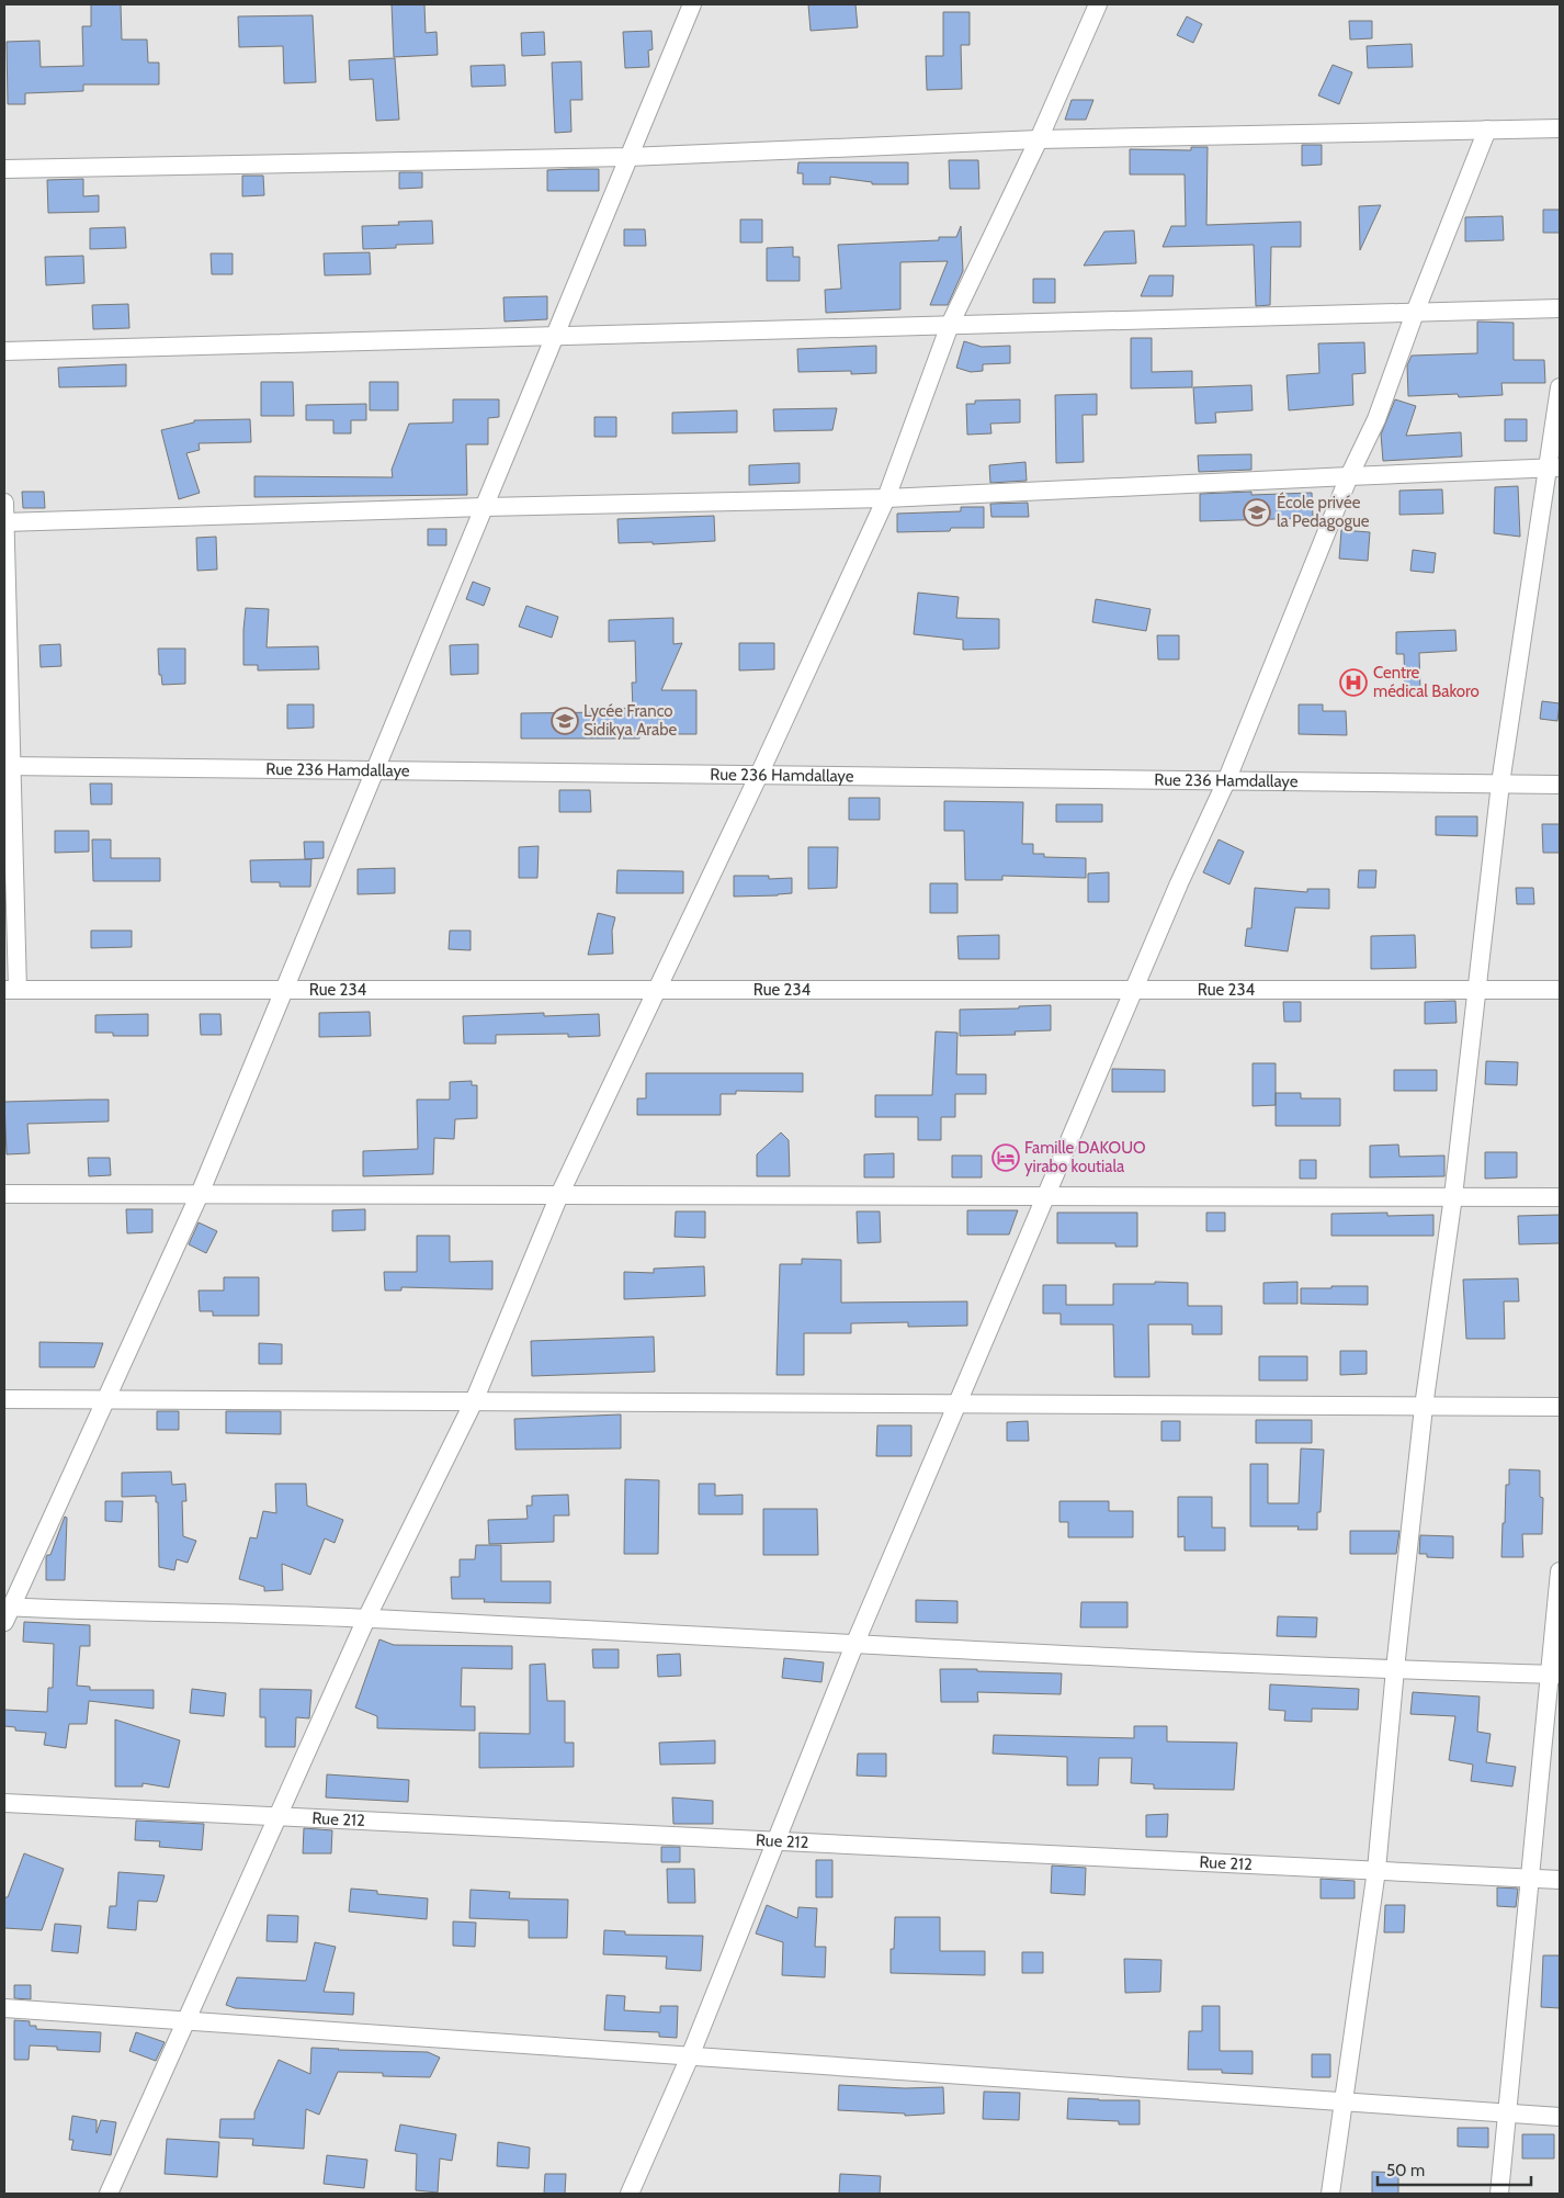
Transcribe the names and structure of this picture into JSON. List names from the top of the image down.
{
  "streets": {
    "street": ["Rue 236 Hamdallaye", "Rue 234", "Rue 212"]
  },
  "places": {
    "school or university": ["École privée la Pedagogue", "Lycée Franco Sidikya Arabe"],
    "hospital": ["Centre médical Bakoro"],
    "hotel": ["Famille DAKOUO yirabo koutiala"]
  },
  "scale_bar": "50 m"
}
